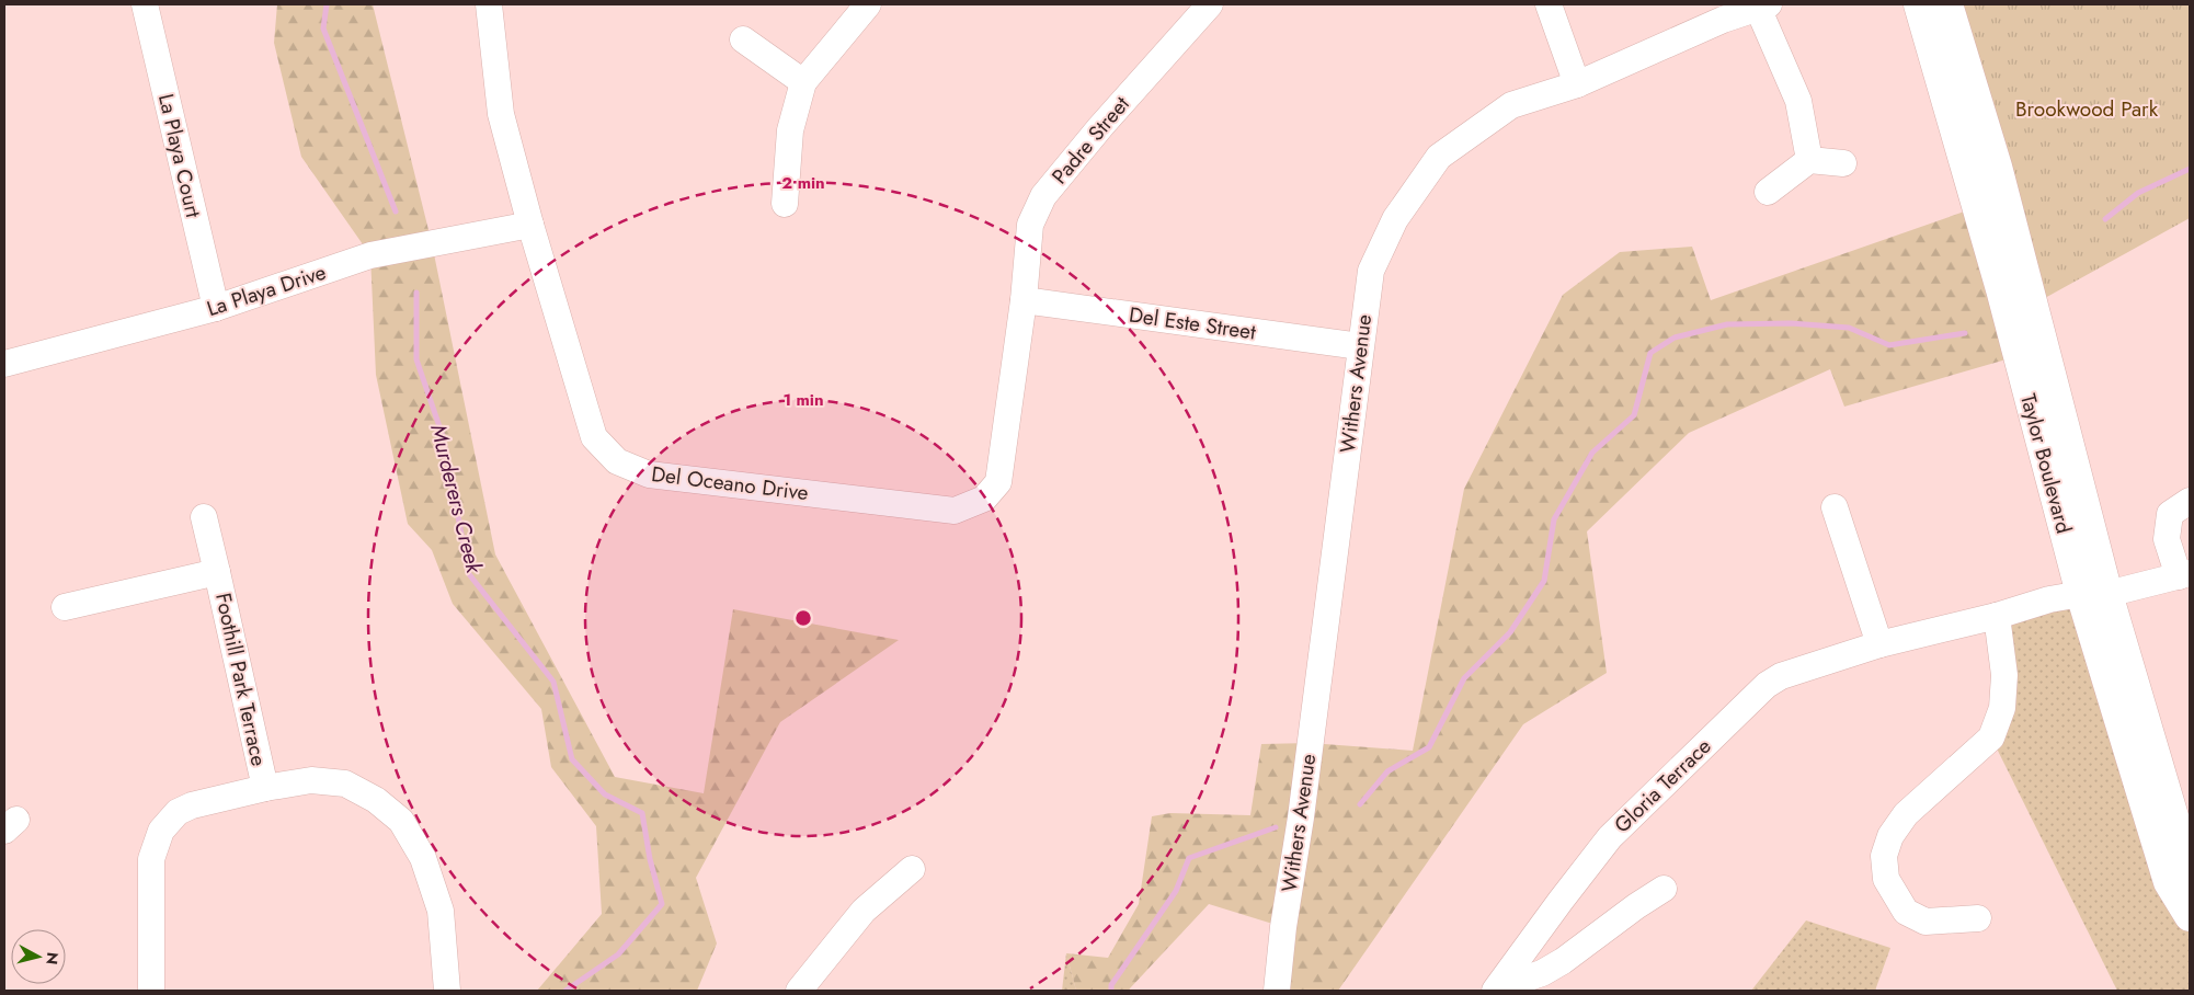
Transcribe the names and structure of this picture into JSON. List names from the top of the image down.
{
  "streets": {
    "main road": ["Taylor Boulevard"],
    "street": [
      "Padre Street",
      "La Playa Court",
      "La Playa Drive",
      "Del Este Street",
      "Withers Avenue",
      "Del Oceano Drive",
      "Foothill Park Terrace",
      "Gloria Terrace"
    ]
  },
  "crossings": [
    ["Padre Street", "Del Este Street"],
    ["Padre Street", "Del Oceano Drive"],
    ["La Playa Court", "La Playa Drive"],
    ["La Playa Drive", "Del Oceano Drive"],
    ["Del Este Street", "Withers Avenue"],
    ["Del Este Street", "Del Oceano Drive"],
    ["Taylor Boulevard", "Gloria Terrace"]
  ],
  "water": ["Murderers Creek"],
  "parks": ["Brookwood Park"],
  "north": "right",
  "rings": ["2 min", "1 min"]
}
